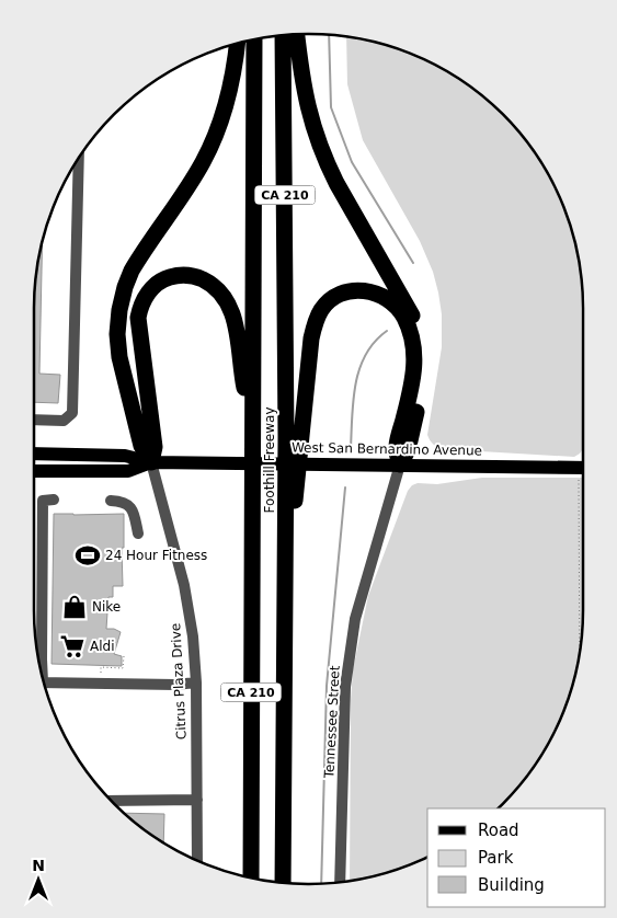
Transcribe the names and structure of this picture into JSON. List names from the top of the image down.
{
  "streets": {
    "highway": ["CA 210", "Foothill Freeway"],
    "main road": ["West San Bernardino Avenue"],
    "street": ["Citrus Plaza Drive", "Tennessee Street"]
  },
  "crossings": [
    ["West San Bernardino Avenue", "Citrus Plaza Drive"],
    ["West San Bernardino Avenue", "Tennessee Street"]
  ],
  "places": {
    "sports": ["24 Hour Fitness"],
    "shop": ["Nike"],
    "supermarket": ["Aldi"]
  },
  "legend": ["Road", "Park", "Building"],
  "north": "top"
}
